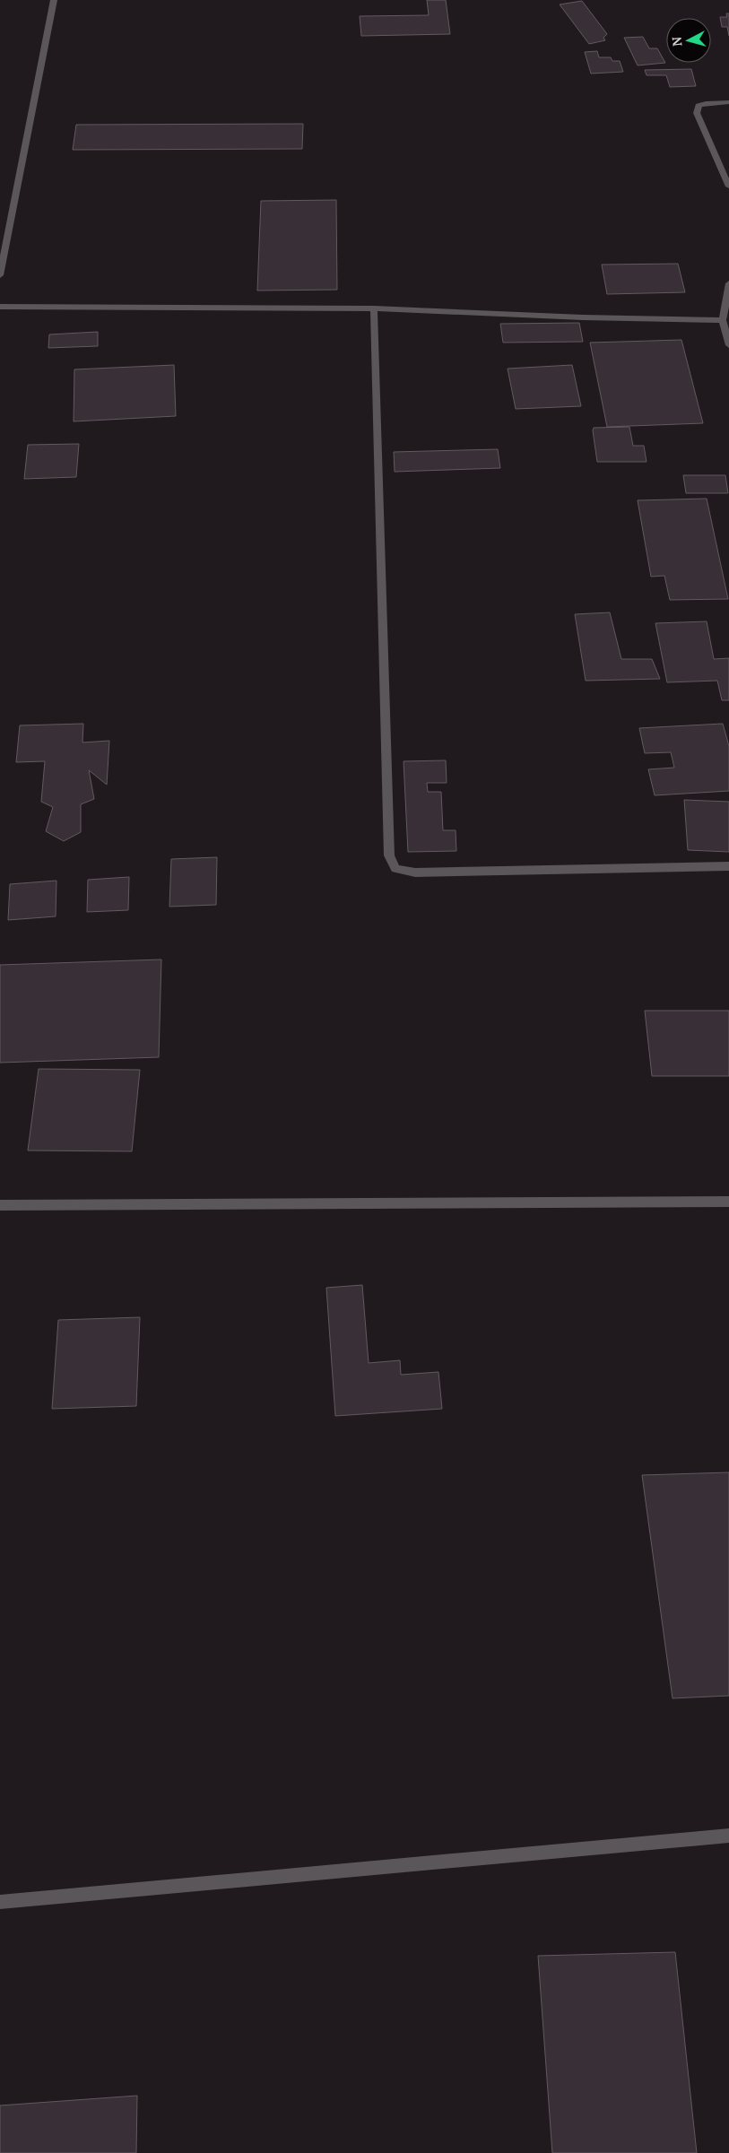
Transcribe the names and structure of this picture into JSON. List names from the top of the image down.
{
  "north": "left"
}
